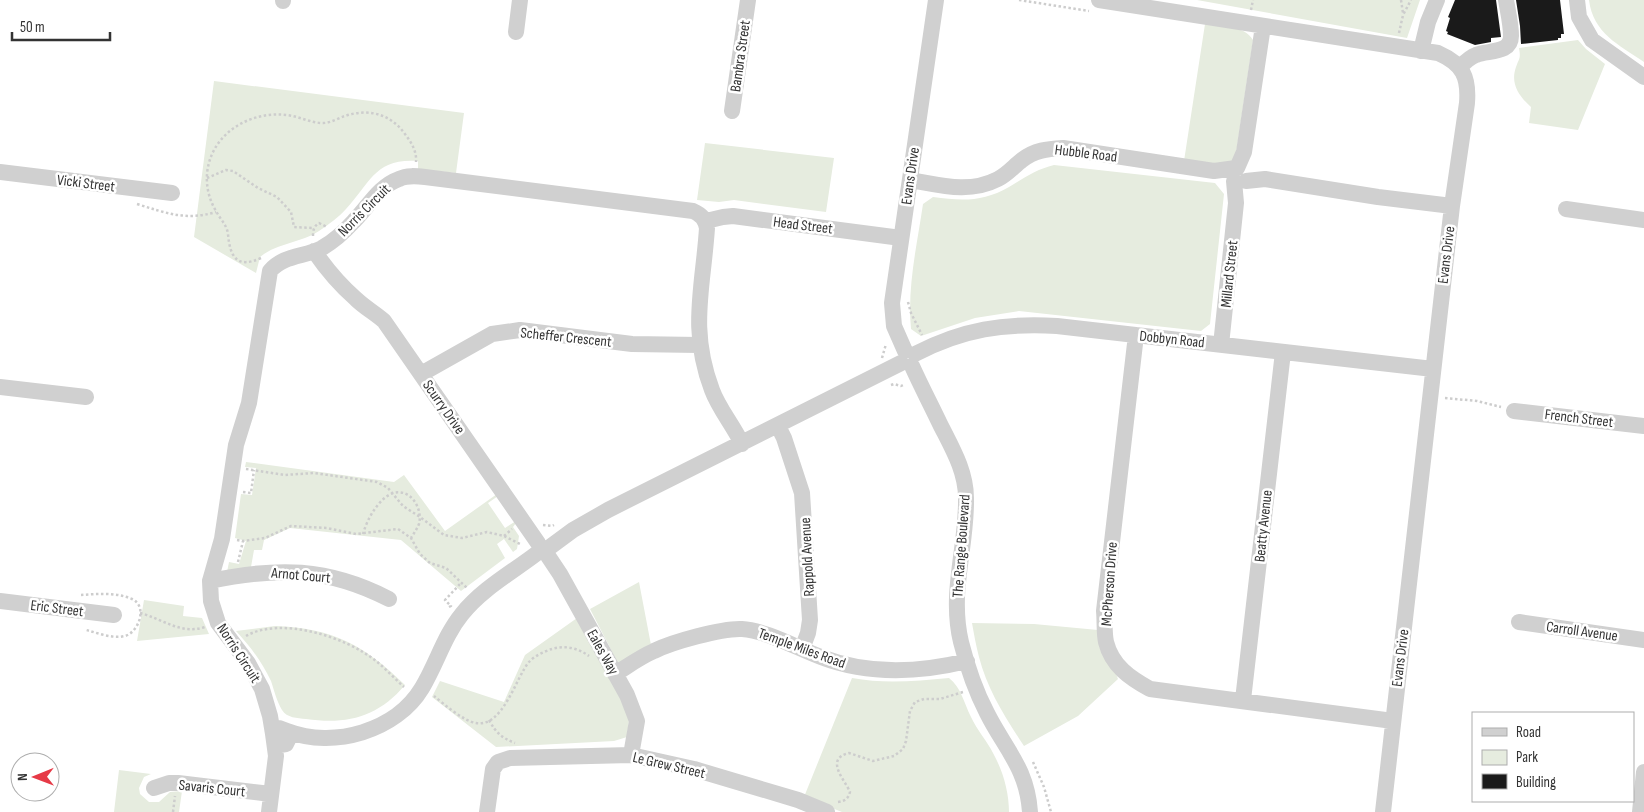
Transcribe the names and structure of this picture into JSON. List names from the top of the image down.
{
  "streets": {
    "street": [
      "Bambra Street",
      "Hubble Road",
      "Evans Drive",
      "Vicki Street",
      "Norris Circuit",
      "Head Street",
      "Millard Street",
      "Scheffer Crescent",
      "Dobbyn Road",
      "Scurry Drive",
      "French Street",
      "Beatty Avenue",
      "The Range Boulevard",
      "Rappold Avenue",
      "Arnot Court",
      "McPherson Drive",
      "Eric Street",
      "Carroll Avenue",
      "Temple Miles Road",
      "Eales Way",
      "Le Grew Street",
      "Savaris Court"
    ]
  },
  "crossings": [
    ["Hubble Road", "Evans Drive"],
    ["Hubble Road", "Millard Street"],
    ["Evans Drive", "Head Street"],
    ["Evans Drive", "Dobbyn Road"],
    ["Evans Drive", "The Range Boulevard"],
    ["Evans Drive", "McPherson Drive"],
    ["Norris Circuit", "Head Street"],
    ["Norris Circuit", "Scurry Drive"],
    ["Norris Circuit", "Arnot Court"],
    ["Millard Street", "Dobbyn Road"],
    ["Scheffer Crescent", "Scurry Drive"],
    ["Dobbyn Road", "Beatty Avenue"],
    ["Dobbyn Road", "The Range Boulevard"],
    ["Dobbyn Road", "McPherson Drive"],
    ["Scurry Drive", "Eales Way"],
    ["Beatty Avenue", "McPherson Drive"],
    ["The Range Boulevard", "Temple Miles Road"],
    ["Rappold Avenue", "Temple Miles Road"],
    ["Temple Miles Road", "Eales Way"],
    ["Eales Way", "Le Grew Street"]
  ],
  "legend": ["Road", "Park", "Building"],
  "scale_bar": "50 m",
  "north": "left"
}
